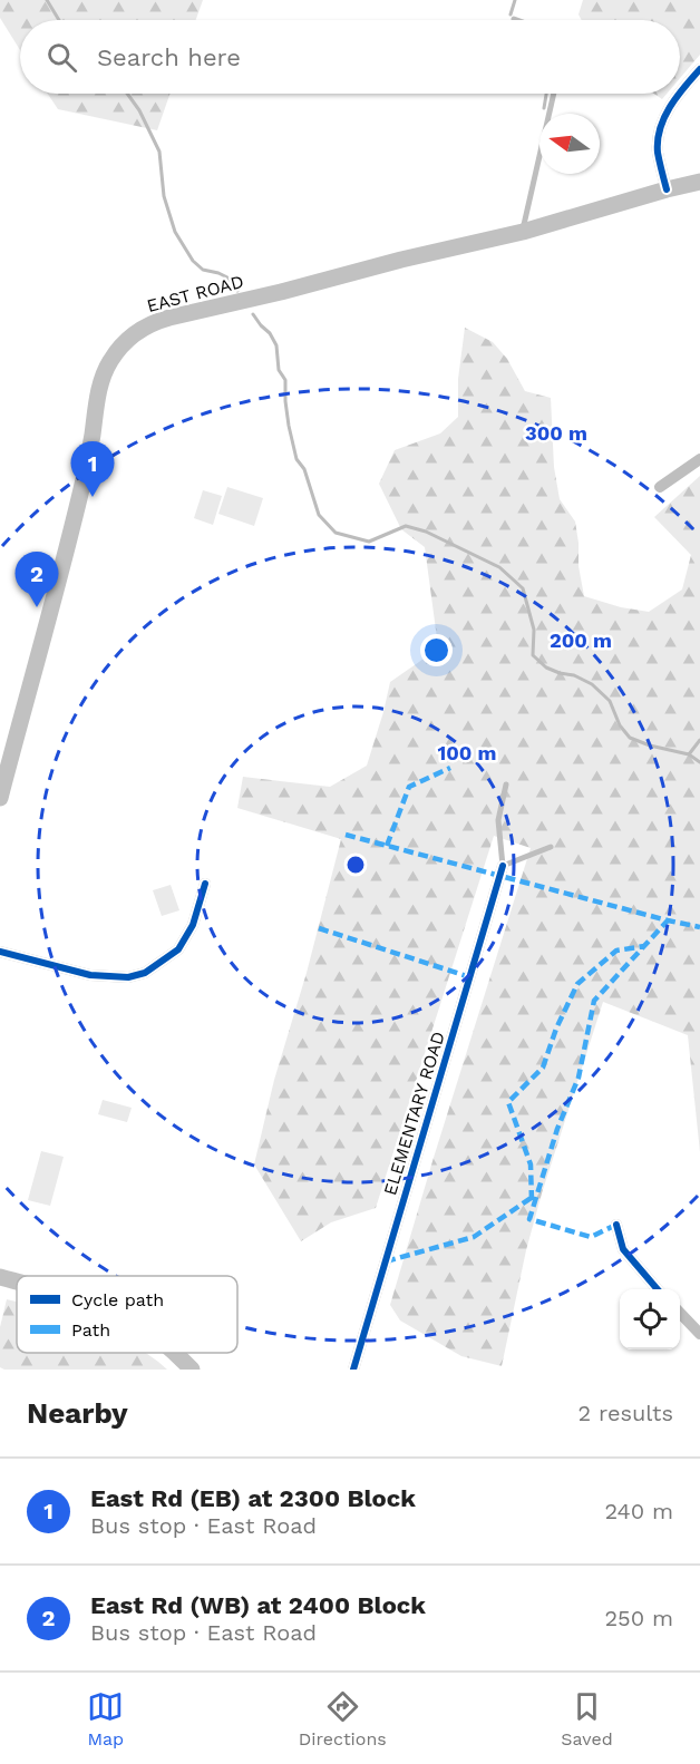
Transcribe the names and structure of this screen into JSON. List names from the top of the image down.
{
  "streets": {
    "main road": ["EAST ROAD"],
    "street": ["ELEMENTARY ROAD"]
  },
  "legend": ["Cycle path", "Path"],
  "north": "left",
  "page": {
    "search": "Search here",
    "pins": ["1", "2"],
    "heading": ["Nearby", "2 results"],
    "list": [
      {
        "mark": "1",
        "name": "East Rd (EB) at 2300 Block",
        "note": "Bus stop · East Road",
        "value": "240 m"
      },
      {
        "mark": "2",
        "name": "East Rd (WB) at 2400 Block",
        "note": "Bus stop · East Road",
        "value": "250 m"
      }
    ],
    "nav": ["Map", "Directions", "Saved"]
  },
  "rings": ["300 m", "200 m", "100 m"]
}
